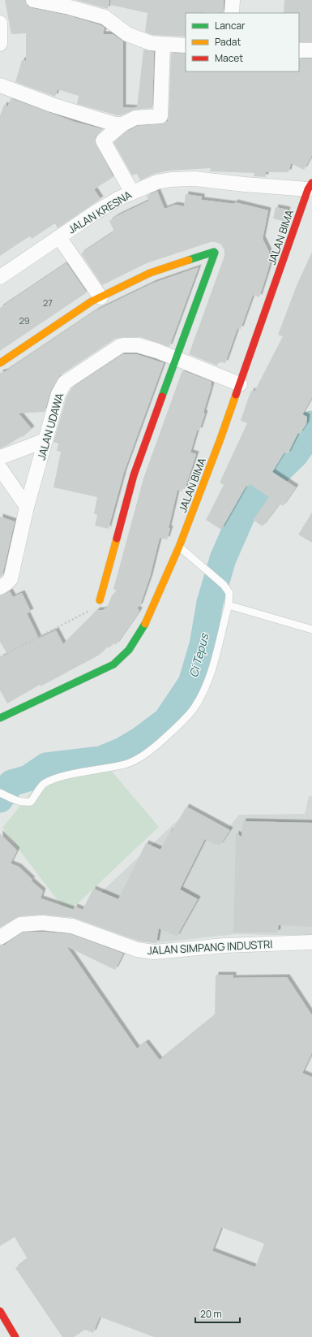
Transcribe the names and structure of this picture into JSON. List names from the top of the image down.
{
  "streets": {
    "street": [
      "JALAN KRESNA",
      "JALAN BIMA",
      "JALAN UDAWA",
      "JALAN SIMPANG INDUSTRI"
    ]
  },
  "crossings": [
    ["JALAN KRESNA", "JALAN BIMA"],
    ["JALAN BIMA", "JALAN UDAWA"]
  ],
  "water": ["Ci Tepus"],
  "house_numbers": ["27", "29"],
  "legend": ["Lancar", "Padat", "Macet"],
  "scale_bar": "20 m"
}
